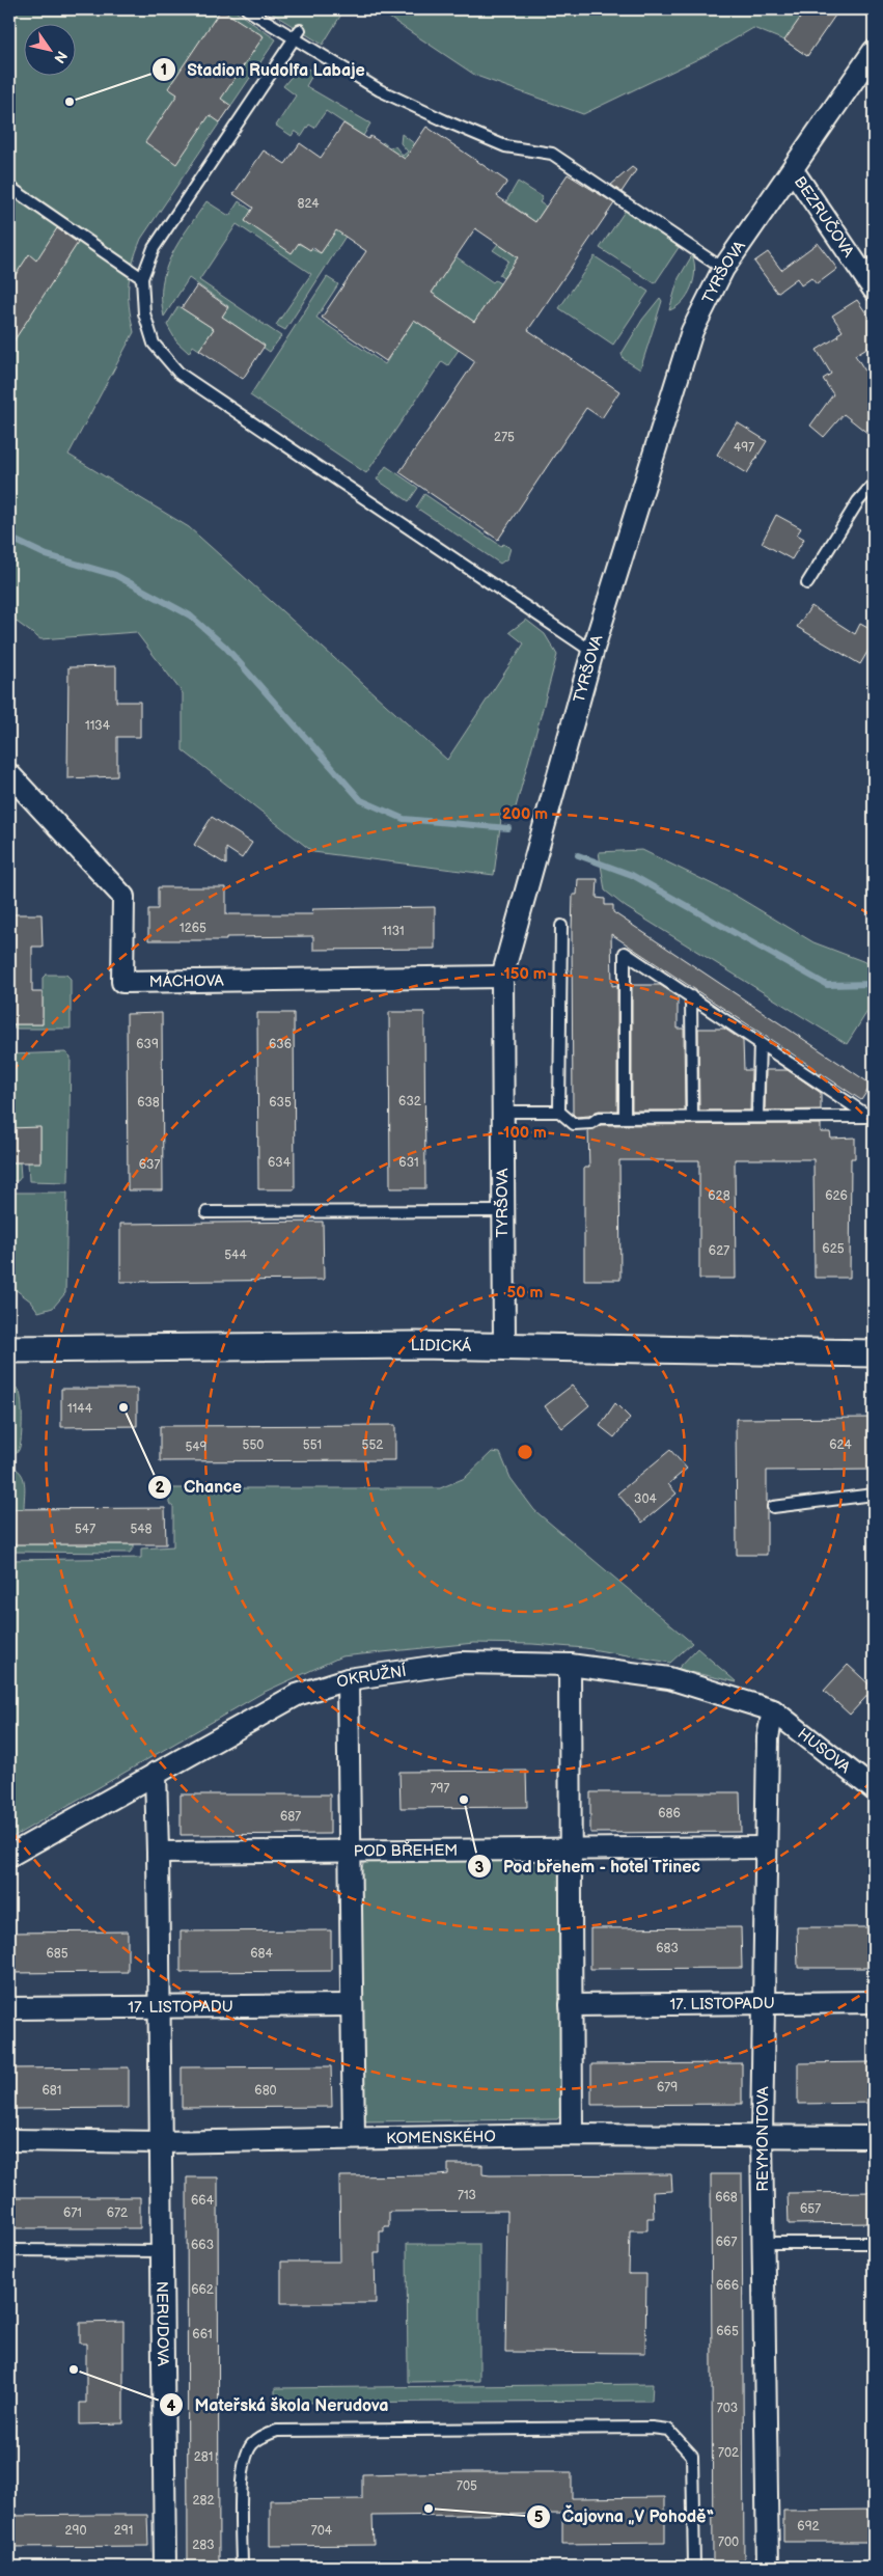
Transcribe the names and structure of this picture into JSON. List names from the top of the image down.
{
  "streets": {
    "street": [
      "BEZRUČOVA",
      "TYRŠOVA",
      "MÁCHOVA",
      "LIDICKÁ",
      "OKRUŽNÍ",
      "HUSOVA",
      "POD BŘEHEM",
      "17. LISTOPADU",
      "KOMENSKÉHO",
      "REYMONTOVA",
      "NERUDOVA"
    ]
  },
  "crossings": [
    ["BEZRUČOVA", "TYRŠOVA"],
    ["TYRŠOVA", "MÁCHOVA"],
    ["TYRŠOVA", "LIDICKÁ"],
    ["OKRUŽNÍ", "HUSOVA"],
    ["OKRUŽNÍ", "REYMONTOVA"],
    ["HUSOVA", "REYMONTOVA"],
    ["POD BŘEHEM", "REYMONTOVA"],
    ["POD BŘEHEM", "NERUDOVA"],
    ["17. LISTOPADU", "REYMONTOVA"],
    ["17. LISTOPADU", "NERUDOVA"],
    ["KOMENSKÉHO", "REYMONTOVA"],
    ["KOMENSKÉHO", "NERUDOVA"]
  ],
  "places": [
    "Stadion Rudolfa Labaje",
    "Chance",
    "Pod břehem - hotel Třinec",
    "Mateřská škola Nerudova",
    "Čajovna „V Pohodě“"
  ],
  "house_numbers": [
    "824",
    "275",
    "497",
    "1134",
    "1265",
    "1131",
    "639",
    "636",
    "632",
    "638",
    "635",
    "634",
    "631",
    "637",
    "628",
    "626",
    "625",
    "627",
    "544",
    "1144",
    "550",
    "551",
    "552",
    "624",
    "549",
    "304",
    "547",
    "548",
    "797",
    "686",
    "687",
    "683",
    "685",
    "684",
    "679",
    "681",
    "680",
    "713",
    "668",
    "664",
    "657",
    "671",
    "672",
    "667",
    "663",
    "666",
    "662",
    "665",
    "661",
    "703",
    "702",
    "281",
    "705",
    "282",
    "692",
    "290",
    "291",
    "704",
    "700",
    "283"
  ],
  "north": "bottom right",
  "rings": [
    "200 m",
    "150 m",
    "100 m",
    "50 m"
  ]
}
